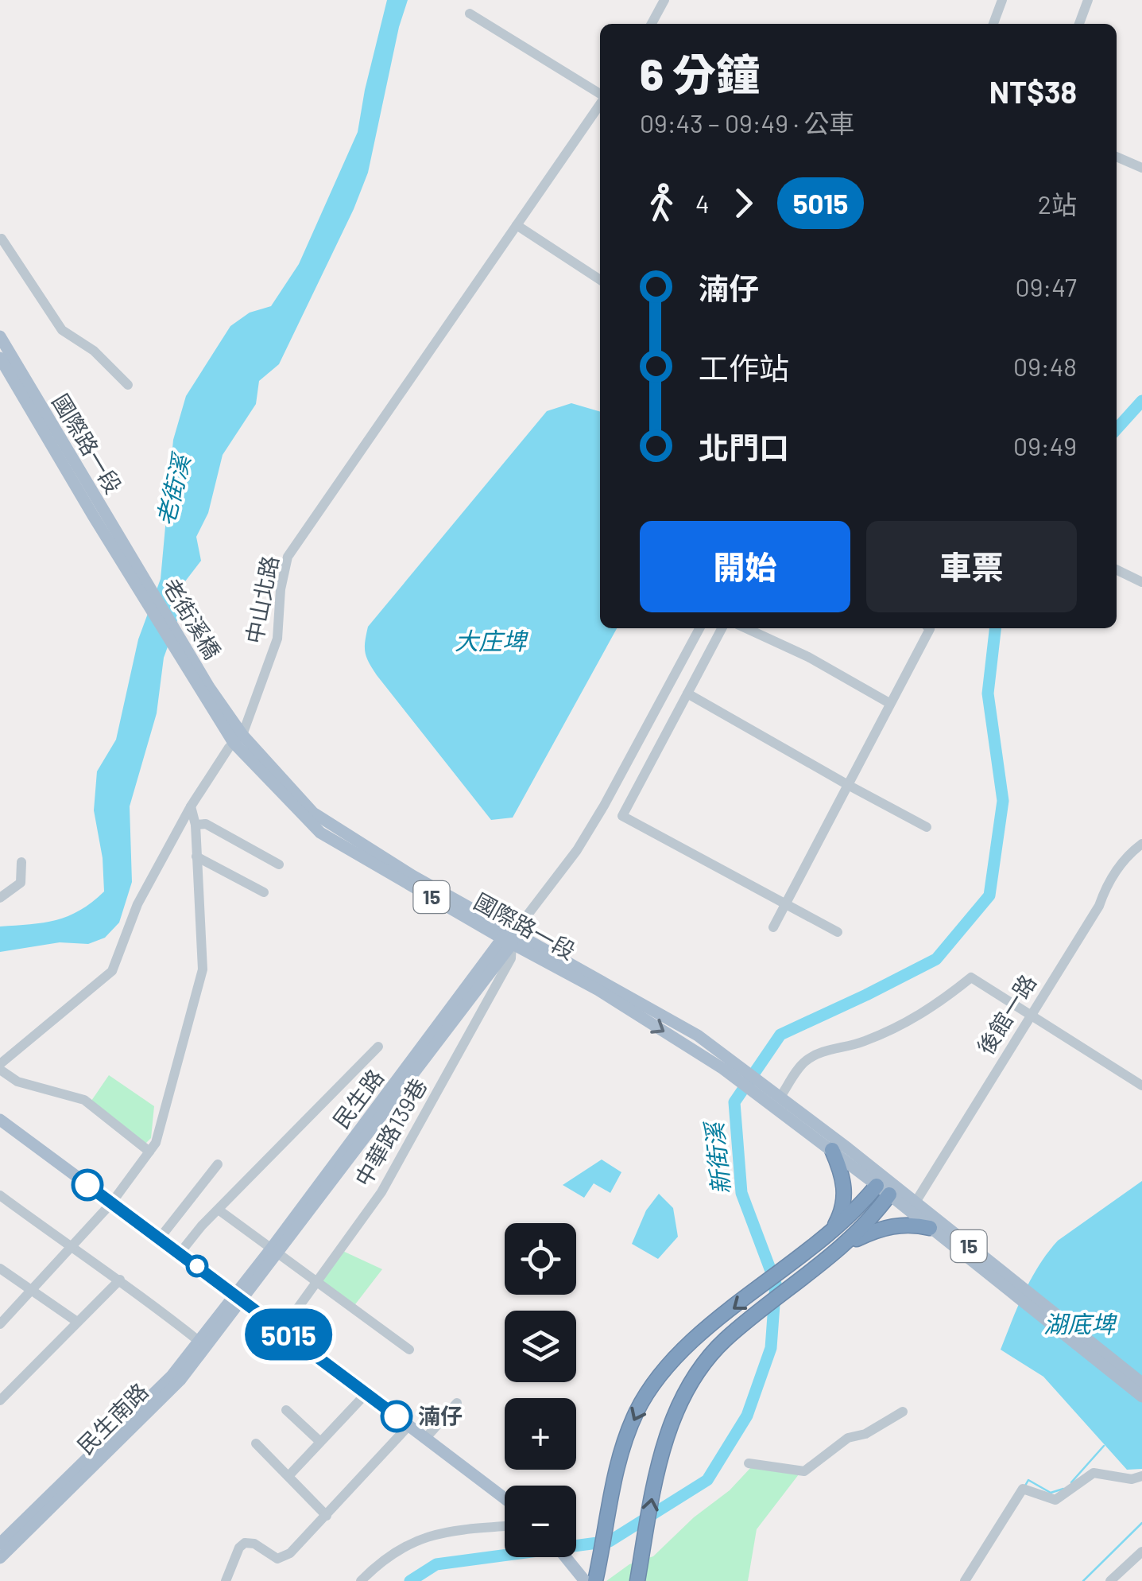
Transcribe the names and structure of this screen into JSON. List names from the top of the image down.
{
  "streets": {
    "main road": [
      "國際路一段",
      "老街溪橋",
      "15",
      "民生路",
      "民生南路"
    ],
    "street": ["中山北路", "後館一路", "中華路139巷"]
  },
  "crossings": [
    ["國際路一段", "中山北路"],
    ["國際路一段", "老街溪橋"],
    ["國際路一段", "15"],
    ["國際路一段", "民生路"],
    ["國際路一段", "中華路139巷"],
    ["15", "後館一路"],
    ["民生路", "中華路139巷"],
    ["民生路", "民生南路"]
  ],
  "water": [
    "老街溪",
    "大庄埤",
    "新街溪",
    "湖底埤"
  ],
  "places": ["湳仔"],
  "lines": ["bus line 5015"],
  "page": {
    "on_map": "5015",
    "heading": ["6 分鐘", "09:43 – 09:49 · 公車", "NT$38"],
    "legs": ["4", "5015", "2站"],
    "list": [
      {
        "name": "湳仔",
        "value": "09:47"
      },
      {
        "name": "工作站",
        "value": "09:48"
      },
      {
        "name": "北門口",
        "value": "09:49"
      }
    ],
    "buttons": ["開始", "車票"],
    "map_buttons": ["+", "−"]
  }
}
